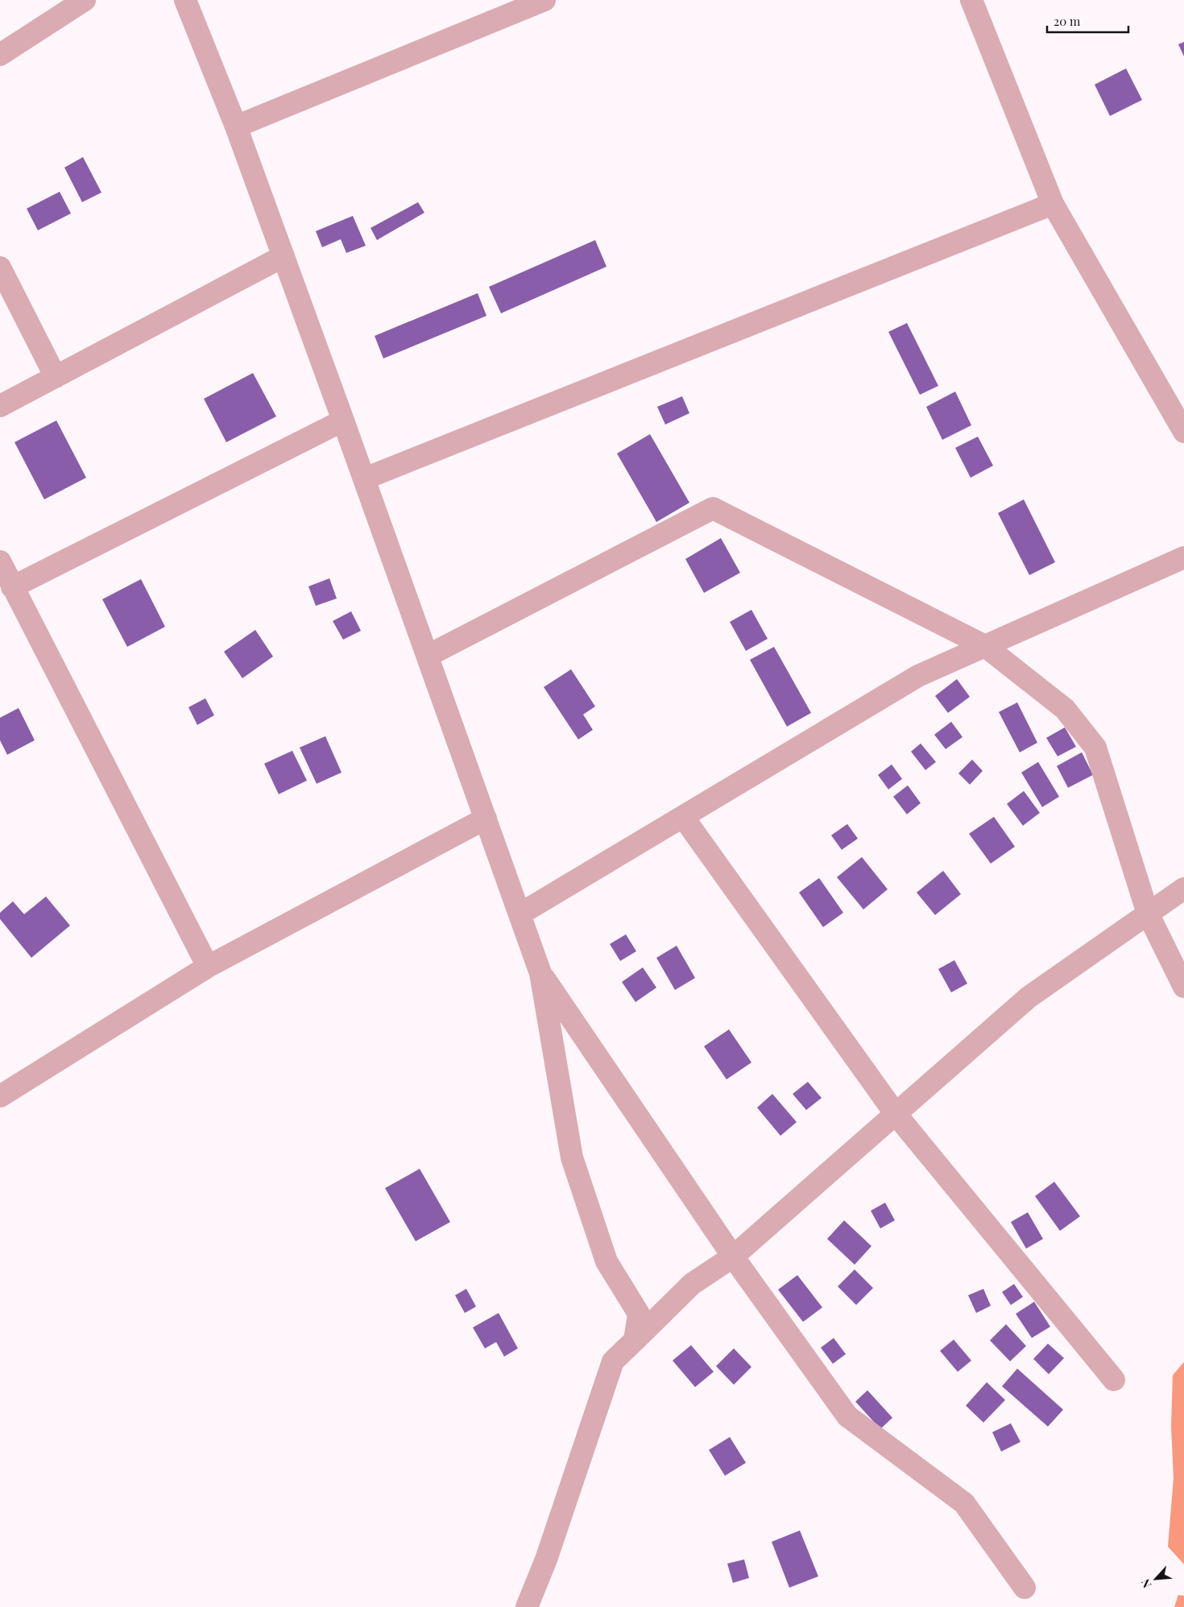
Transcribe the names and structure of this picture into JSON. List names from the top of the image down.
{
  "scale_bar": "20 m",
  "north": "bottom left"
}
